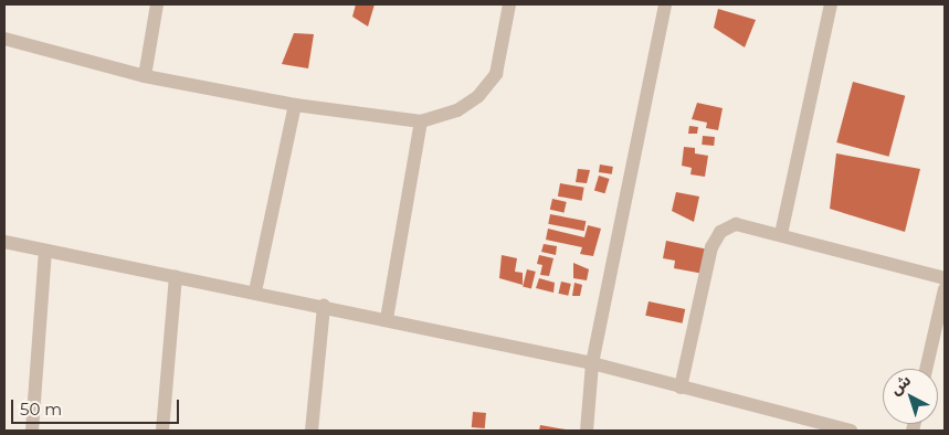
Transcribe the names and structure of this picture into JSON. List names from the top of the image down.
{
  "scale_bar": "50 m",
  "north": "top left"
}
